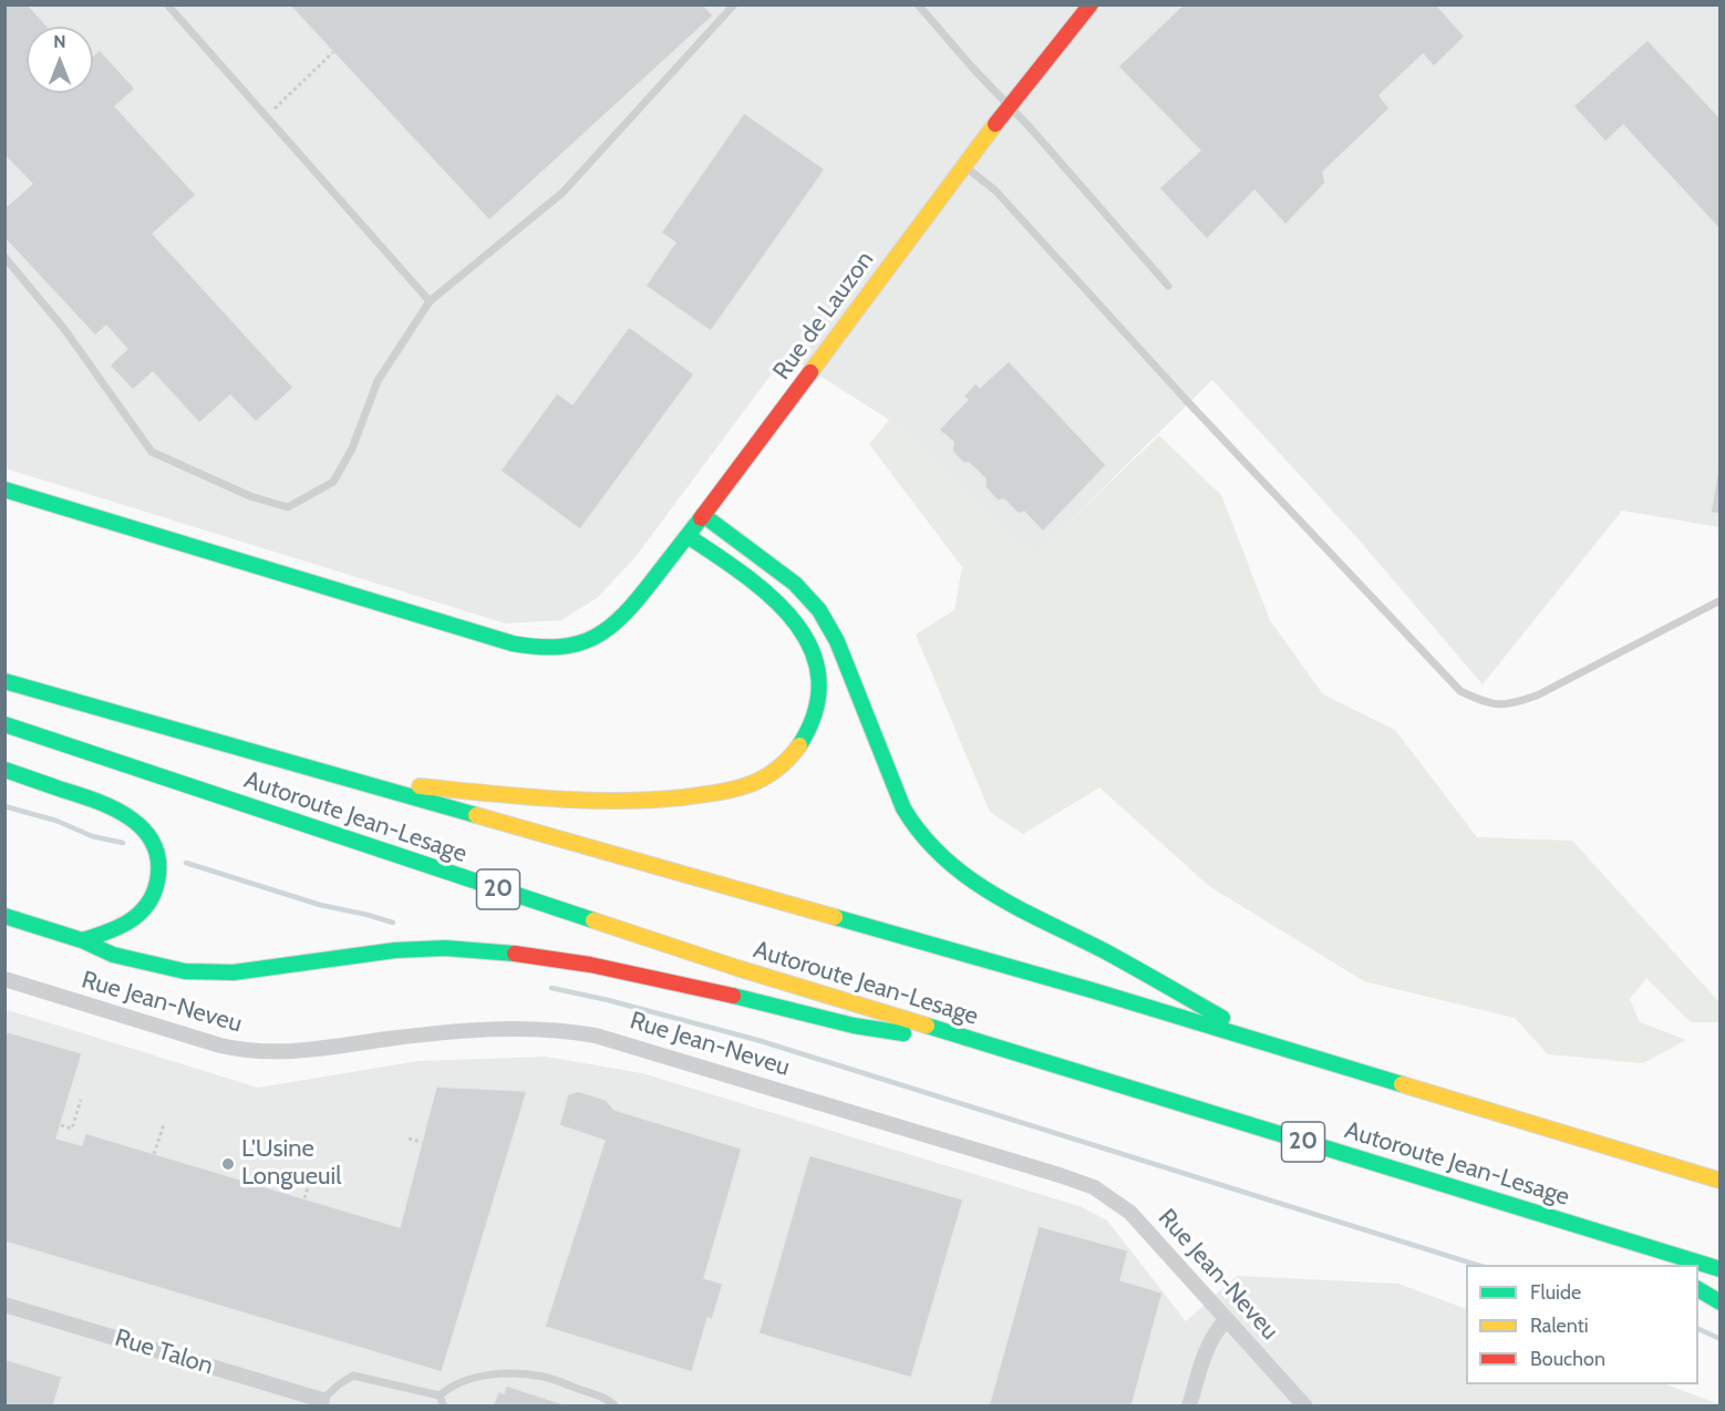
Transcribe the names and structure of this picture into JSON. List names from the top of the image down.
{
  "streets": {
    "main road": ["Rue de Lauzon", "Autoroute Jean-Lesage", "20"],
    "street": ["Rue Jean-Neveu", "Rue Talon"]
  },
  "places": ["L'Usine Longueuil"],
  "legend": ["Fluide", "Ralenti", "Bouchon"],
  "north": "top"
}
